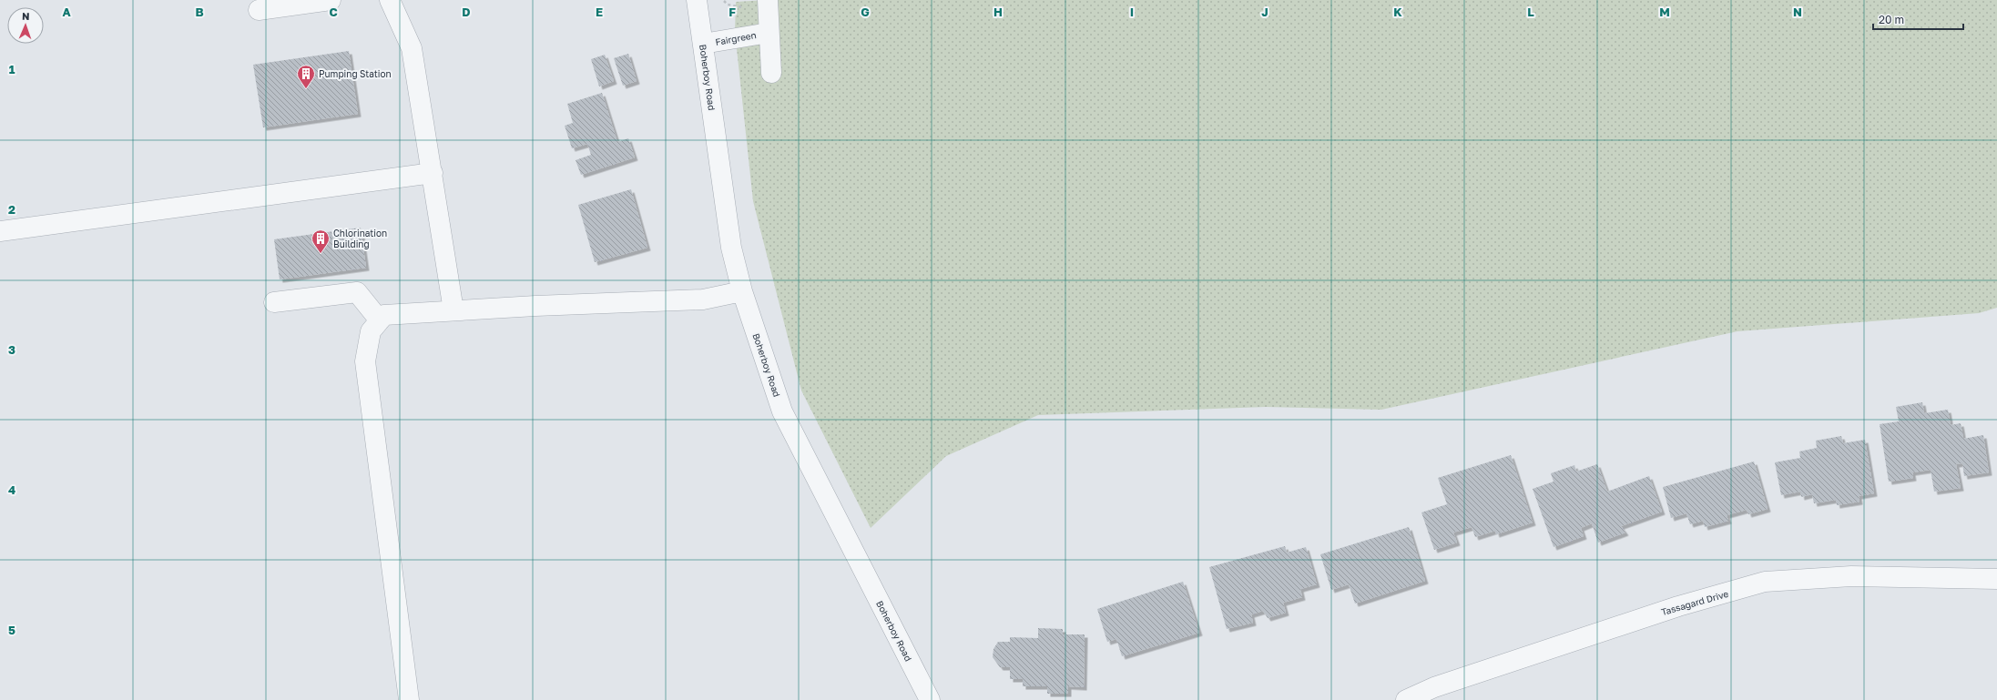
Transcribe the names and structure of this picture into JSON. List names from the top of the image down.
{
  "streets": {
    "street": ["Fairgreen", "Boherboy Road", "Tassagard Drive"]
  },
  "crossings": [
    ["Fairgreen", "Boherboy Road"]
  ],
  "places": {
    "building": ["Pumping Station", "Chlorination Building"]
  },
  "scale_bar": "20 m",
  "north": "top",
  "grid": {
    "columns": [
      "A",
      "B",
      "C",
      "D",
      "E",
      "F",
      "G",
      "H",
      "I",
      "J",
      "K",
      "L",
      "M",
      "N"
    ],
    "rows": [
      "1",
      "2",
      "3",
      "4",
      "5"
    ]
  }
}
